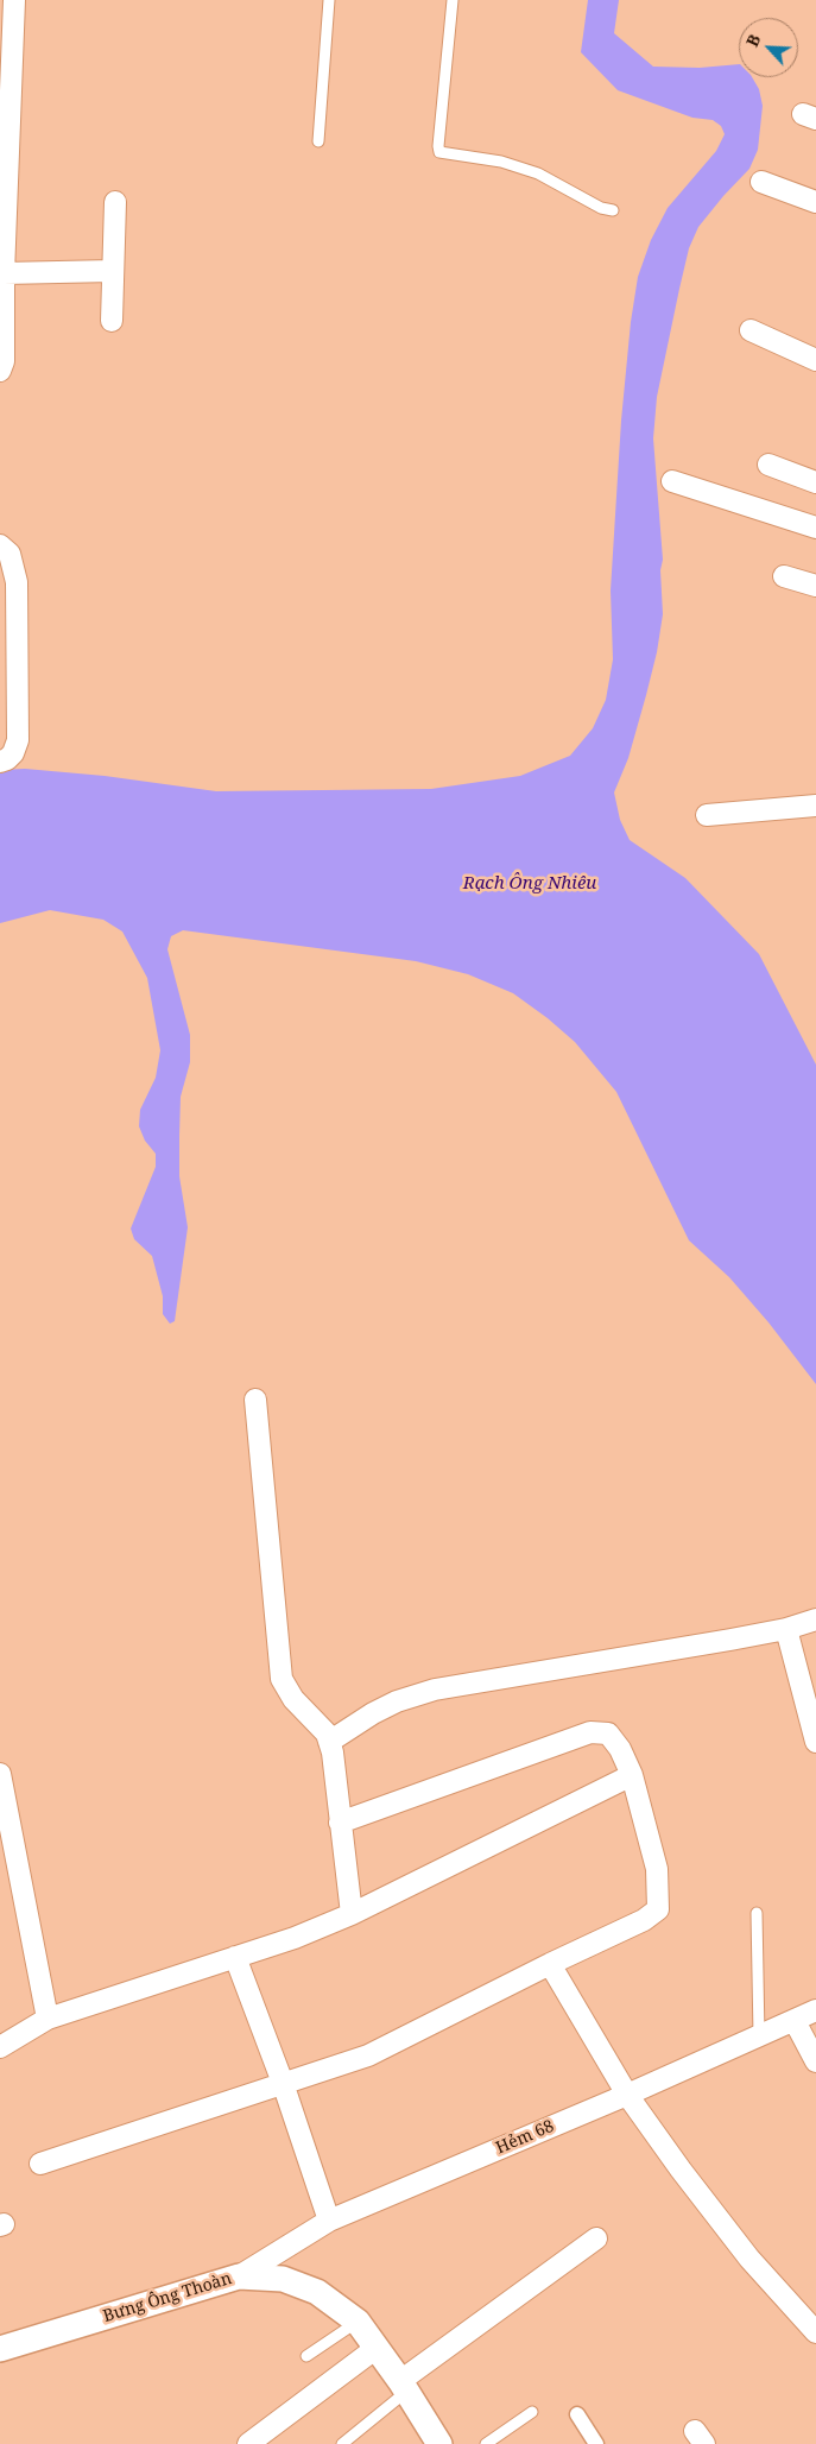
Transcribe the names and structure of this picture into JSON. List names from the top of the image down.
{
  "streets": {
    "street": ["Hẻm 68", "Bưng Ông Thoàn"]
  },
  "crossings": [
    ["Hẻm 68", "Bưng Ông Thoàn"]
  ],
  "water": ["Rạch Ông Nhiêu"],
  "north": "top left"
}
